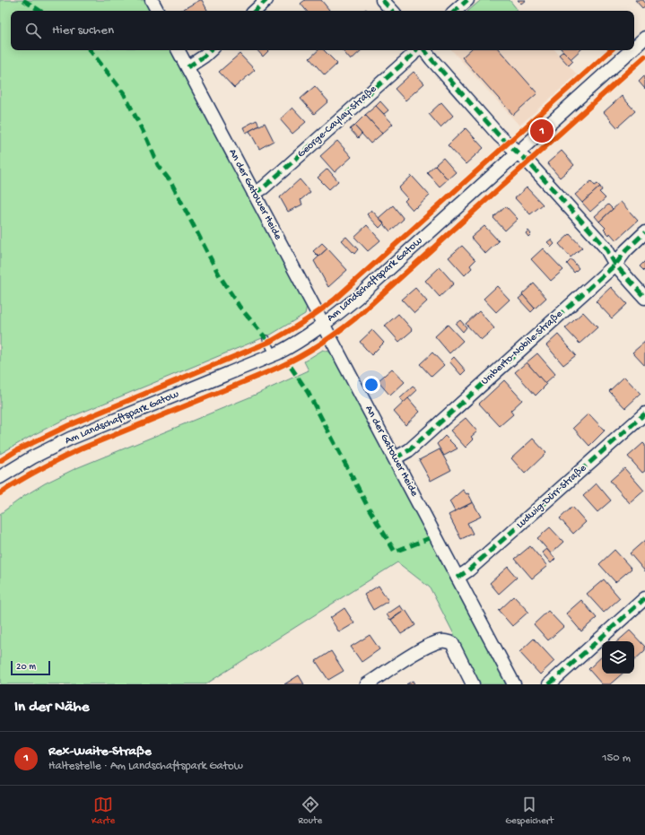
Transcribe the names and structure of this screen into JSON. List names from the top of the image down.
{
  "streets": {
    "street": [
      "George-Caylay-Straße",
      "An der Gatower Heide",
      "Am Landschaftspark Gatow",
      "Umberto-Nobile-Straße",
      "Ludwig-Dürr-Straße"
    ]
  },
  "crossings": [
    ["George-Caylay-Straße", "An der Gatower Heide"],
    ["An der Gatower Heide", "Am Landschaftspark Gatow"],
    ["An der Gatower Heide", "Umberto-Nobile-Straße"],
    ["An der Gatower Heide", "Ludwig-Dürr-Straße"]
  ],
  "scale_bar": "20 m",
  "page": {
    "search": "Hier suchen",
    "pins": "1",
    "scale": "20 m",
    "heading": "In der Nähe",
    "list": [
      {
        "mark": "1",
        "name": "Rex-Waite-Straße",
        "note": "Haltestelle · Am Landschaftspark Gatow",
        "value": "150 m"
      }
    ],
    "nav": ["Karte", "Route", "Gespeichert"]
  }
}
